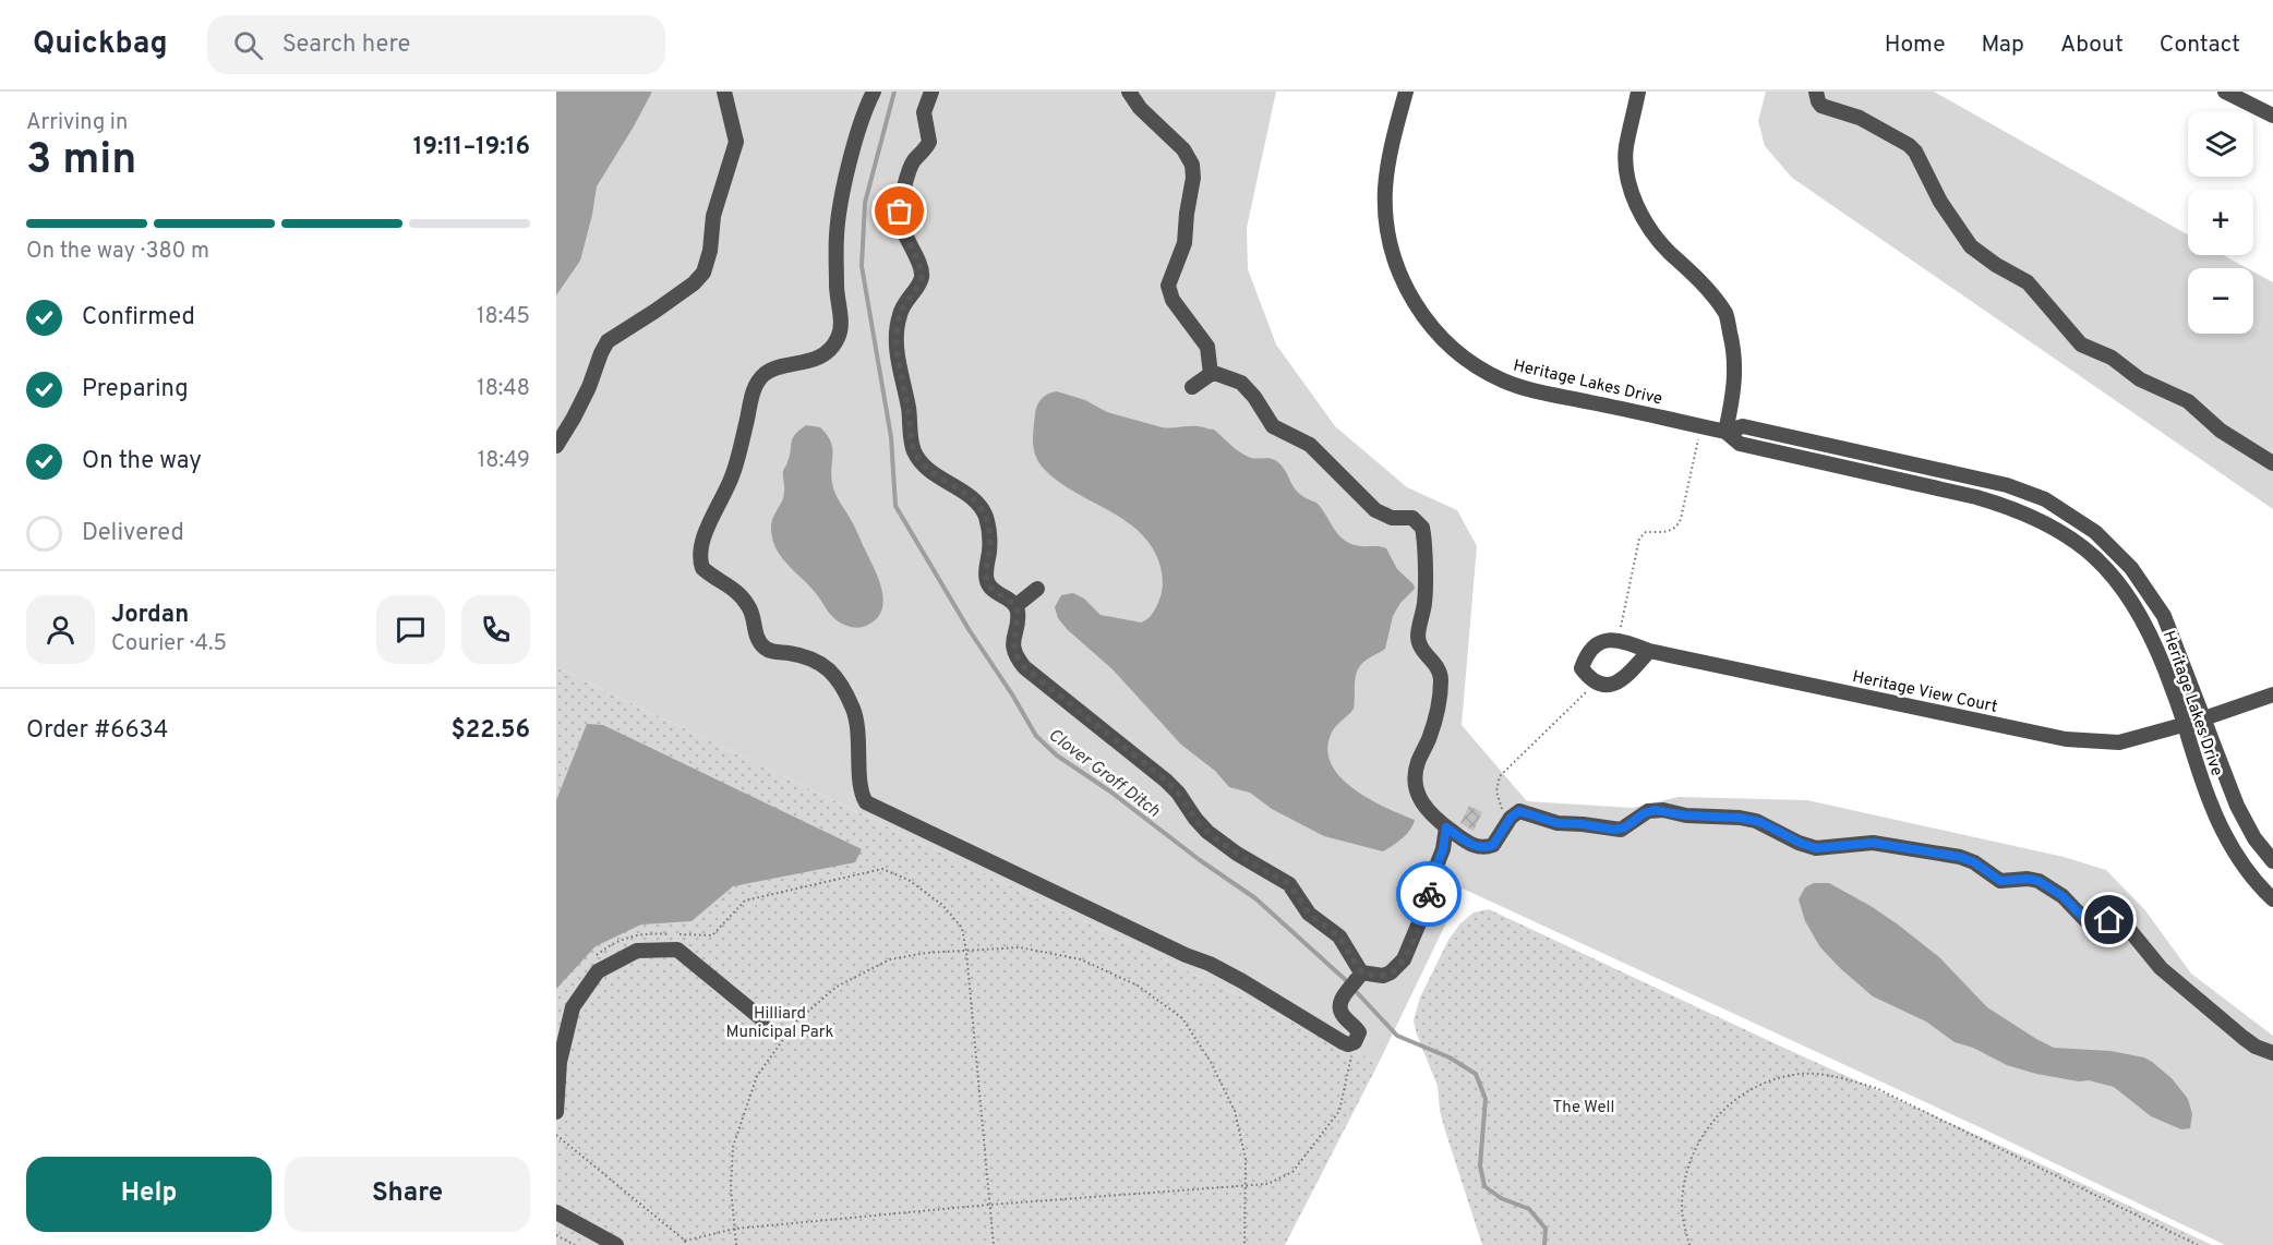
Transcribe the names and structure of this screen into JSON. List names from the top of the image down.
{
  "streets": {
    "street": ["Heritage Lakes Drive", "Heritage View Court"]
  },
  "crossings": [
    ["Heritage Lakes Drive", "Heritage View Court"]
  ],
  "water": ["Clover Groff Ditch"],
  "parks": ["Hilliard Municipal Park", "The Well"],
  "page": {
    "header": "Quickbag",
    "search": "Search here",
    "nav": [
      "Home",
      "Map",
      "About",
      "Contact"
    ],
    "heading": ["3 min", "Arriving in", "19:11–19:16"],
    "panel": [
      "Jordan",
      "Courier · 4.5",
      "Order #6634",
      "$22.56"
    ],
    "map_buttons": ["+", "−"],
    "bar": "On the way · 380 m",
    "list": [
      ["Confirmed", "18:45"],
      ["Preparing", "18:48"],
      ["On the way", "18:49"],
      "Delivered"
    ],
    "buttons": ["Help", "Share"]
  }
}
